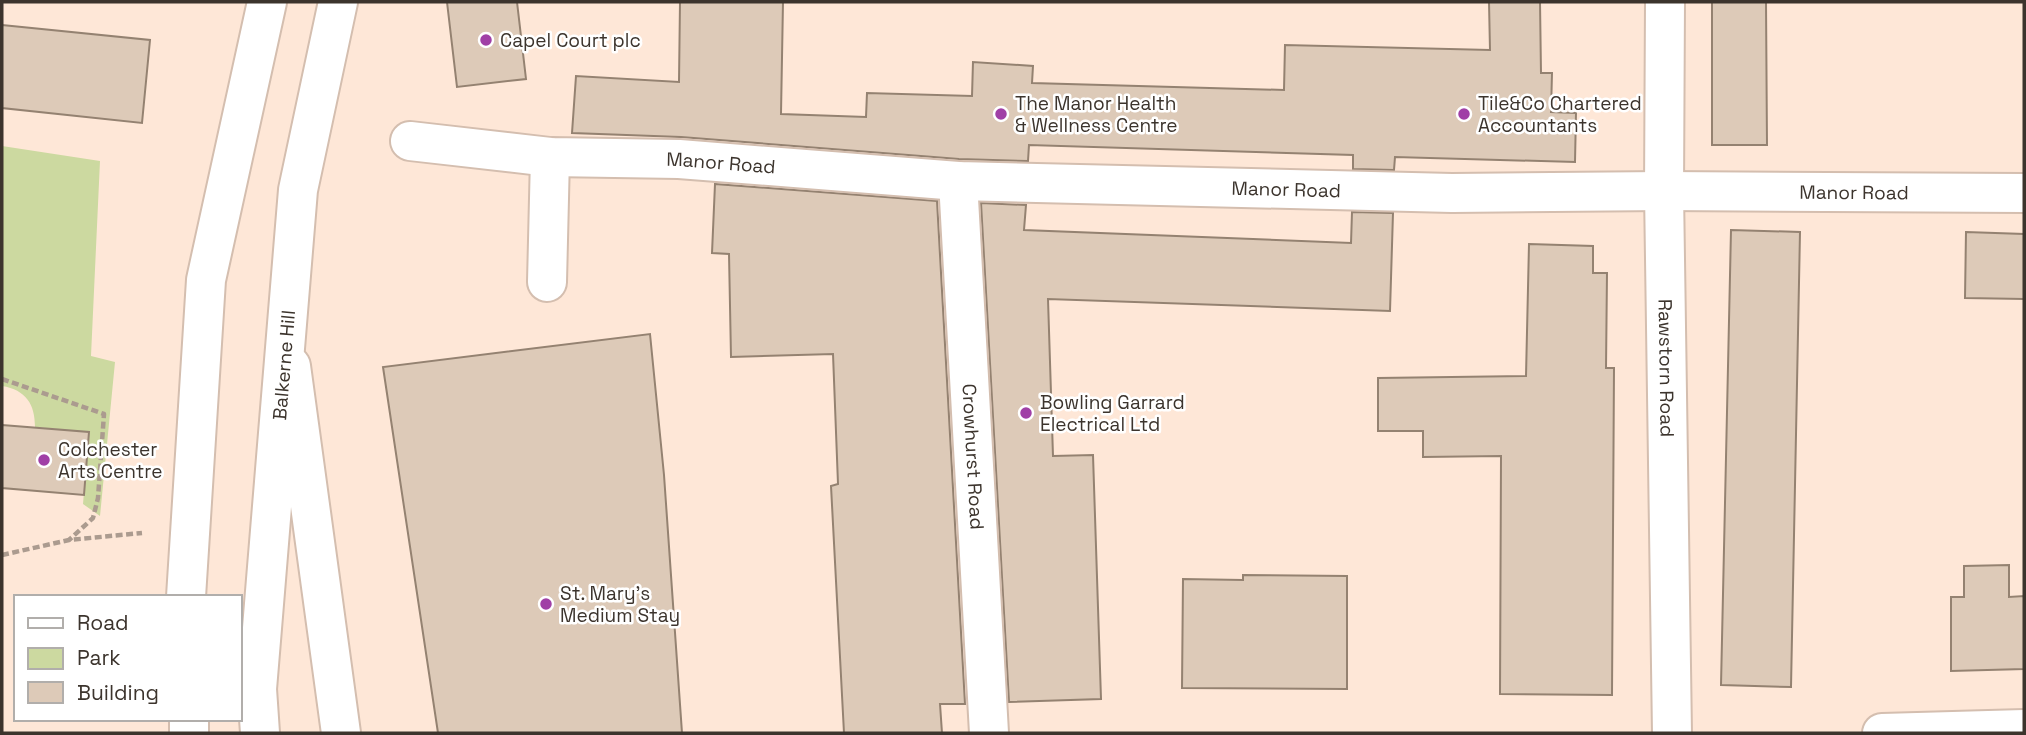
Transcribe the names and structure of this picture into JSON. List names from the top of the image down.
{
  "streets": {
    "street": [
      "Manor Road",
      "Balkerne Hill",
      "Rawstorn Road",
      "Crowhurst Road"
    ]
  },
  "crossings": [
    ["Manor Road", "Rawstorn Road"],
    ["Manor Road", "Crowhurst Road"]
  ],
  "places": [
    "Capel Court plc",
    "The Manor Health & Wellness Centre",
    "Tile&Co Chartered Accountants",
    "Bowling Garrard Electrical Ltd",
    "Colchester Arts Centre",
    "St. Mary's Medium Stay"
  ],
  "legend": ["Road", "Park", "Building"]
}
